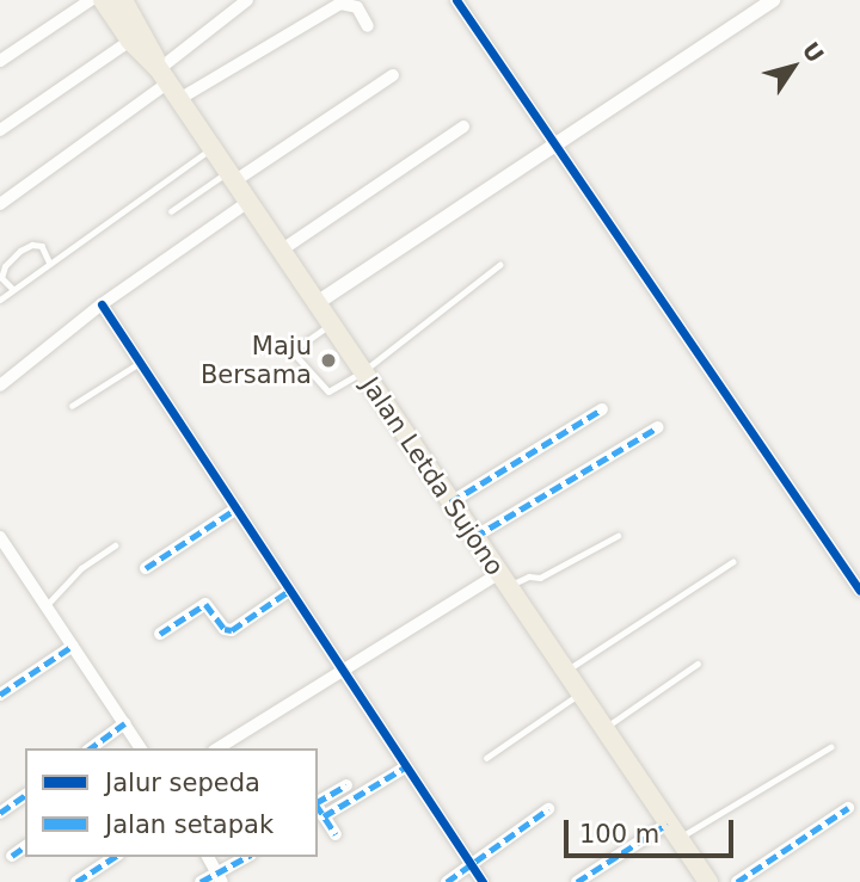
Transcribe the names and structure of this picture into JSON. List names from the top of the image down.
{
  "streets": {
    "highway": ["Jalan Letda Sujono"]
  },
  "places": ["Maju Bersama"],
  "legend": ["Jalur sepeda", "Jalan setapak"],
  "scale_bar": "100 m",
  "north": "top right"
}
